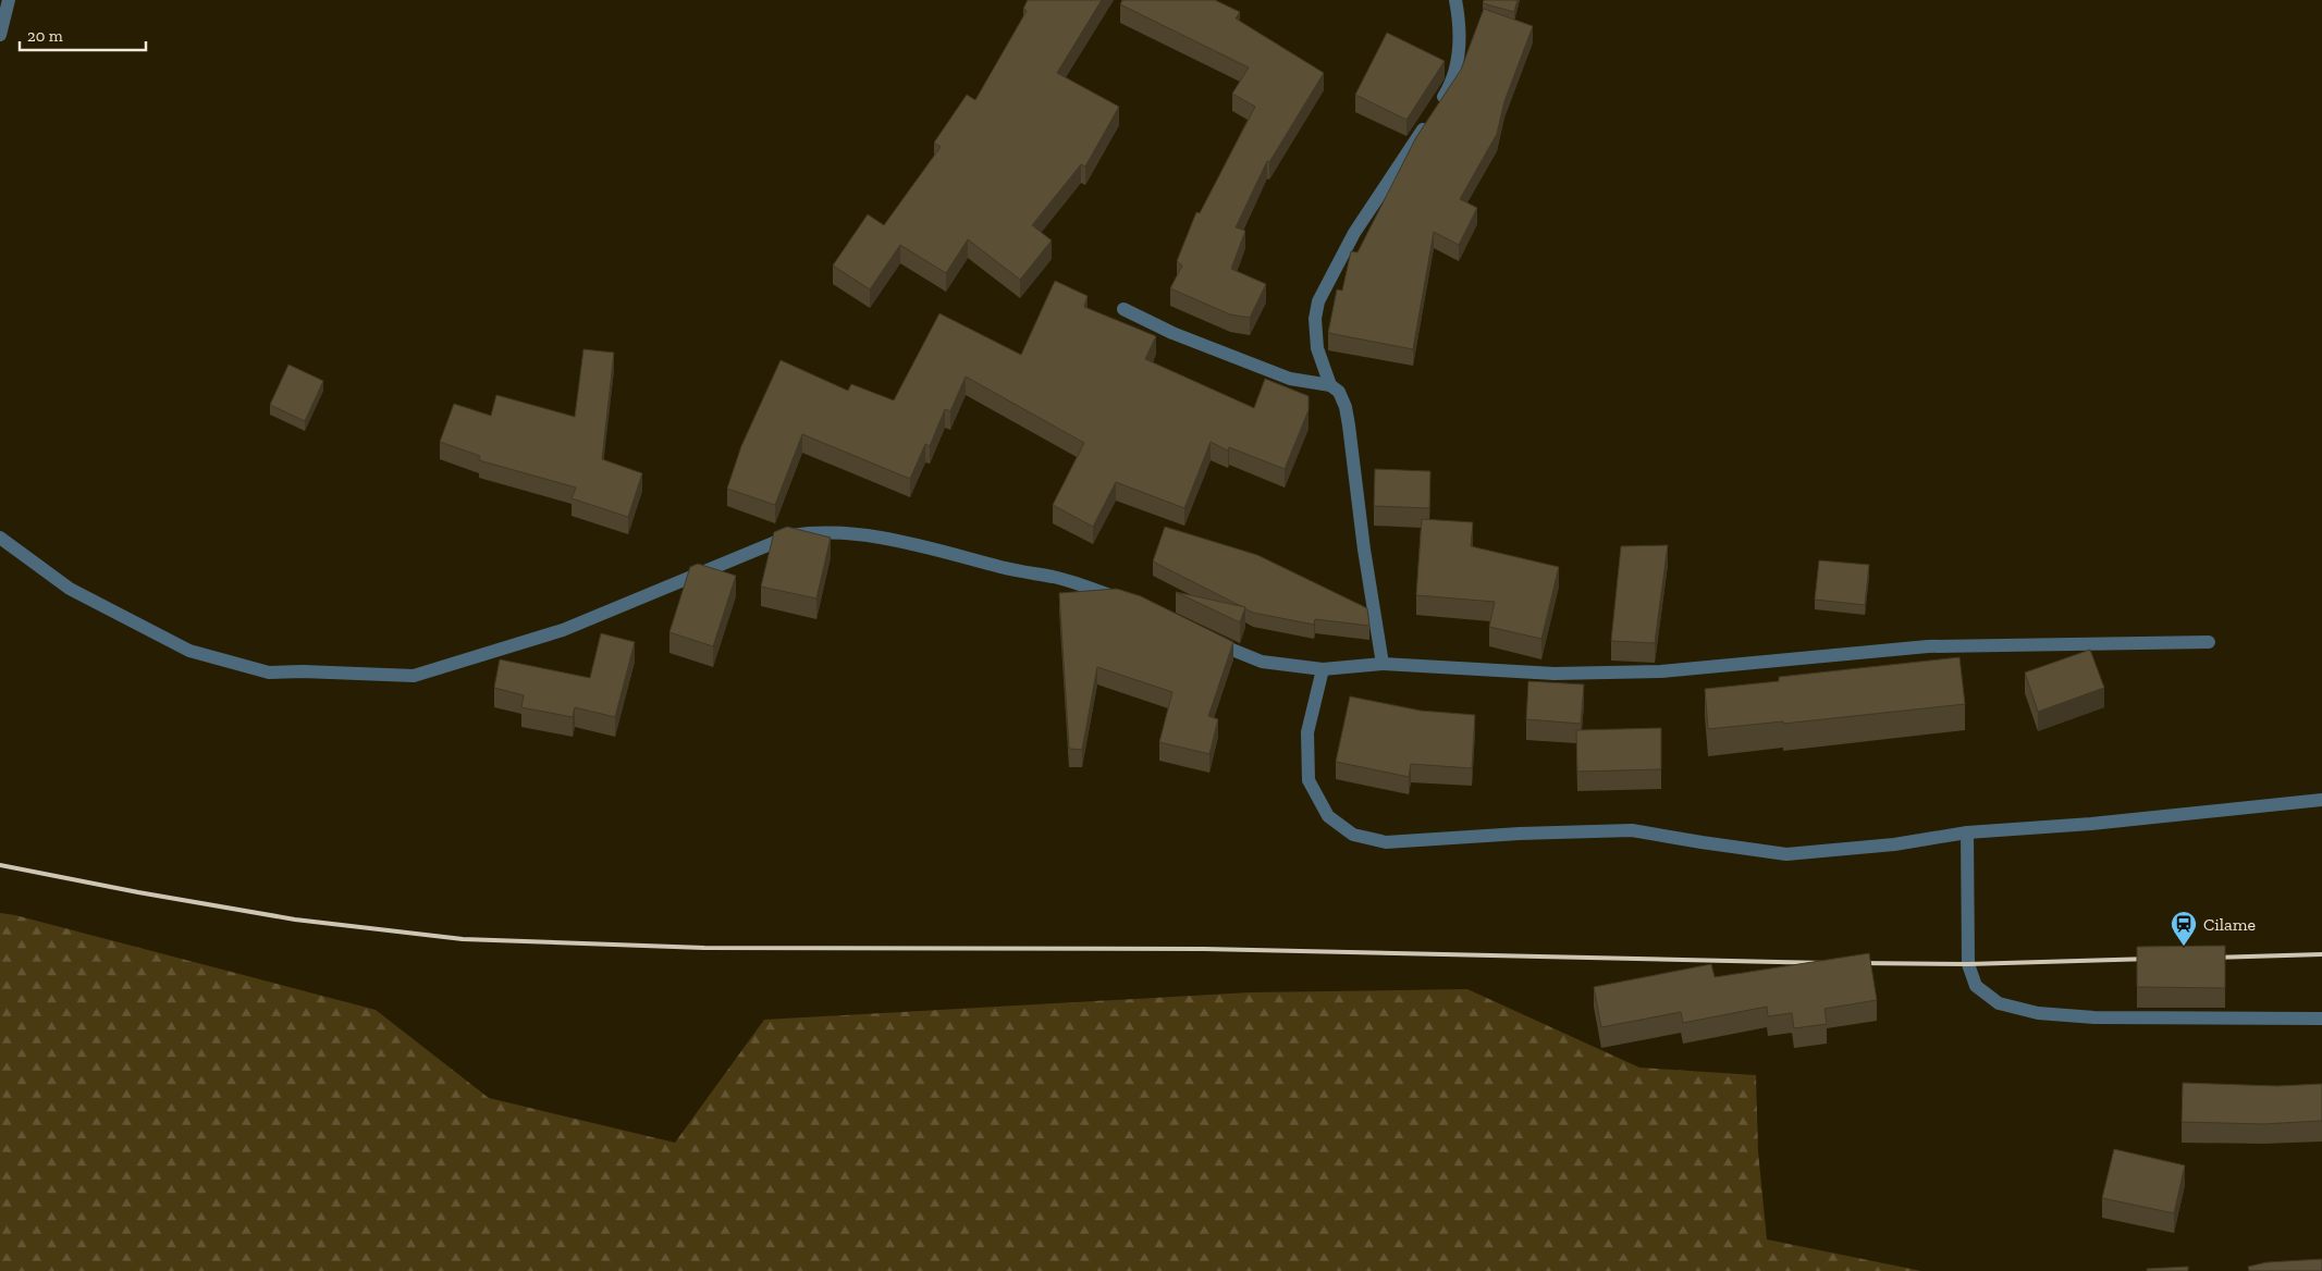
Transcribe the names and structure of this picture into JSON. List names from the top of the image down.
{
  "places": {
    "station": ["Cilame"]
  },
  "scale_bar": "20 m"
}
